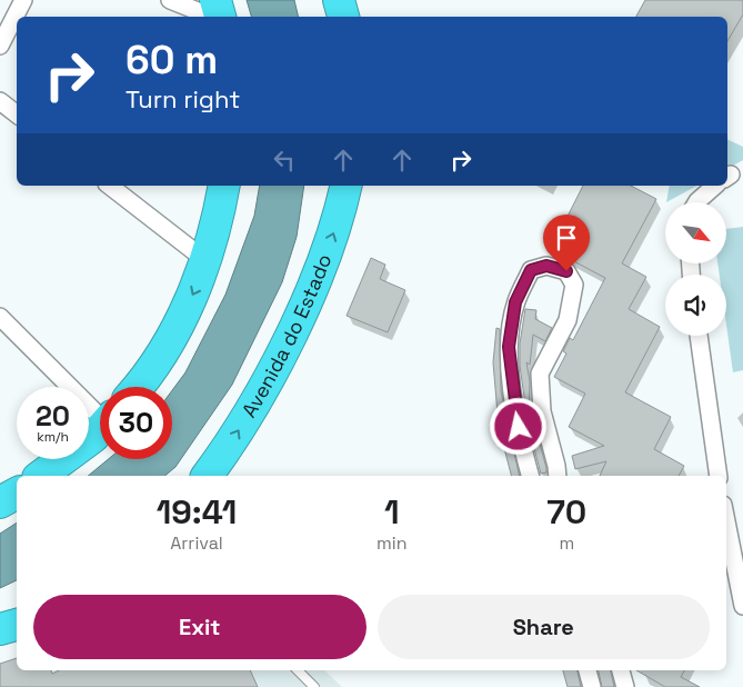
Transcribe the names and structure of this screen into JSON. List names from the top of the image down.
{
  "streets": {
    "highway": ["Avenida do Estado"]
  },
  "north": "bottom right",
  "page": {
    "turn": ["60 m", "Turn right"],
    "speed": "20 km/h",
    "limit": "30",
    "eta": [
      "19:41",
      "Arrival",
      "1",
      "min",
      "70",
      "m"
    ],
    "buttons": ["Exit", "Share"]
  }
}
